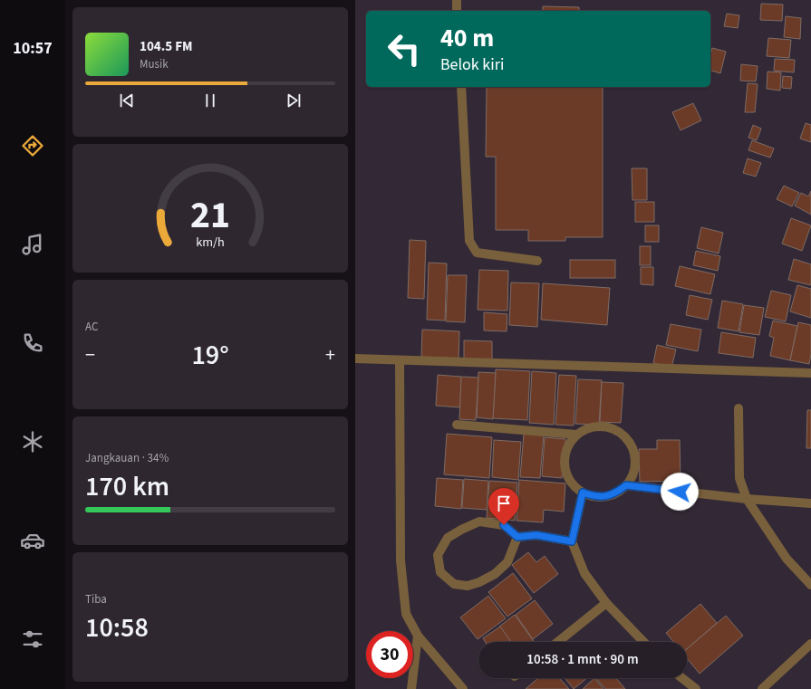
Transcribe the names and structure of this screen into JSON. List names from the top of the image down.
{
  "page": {
    "tabs": "10:57",
    "turn": ["40 m", "Belok kiri"],
    "song": ["104.5 FM", "Musik"],
    "tile": [
      "AC",
      ["Jangkauan · 34%", "170 km"],
      ["Tiba", "10:58"]
    ],
    "heat": ["−", "19°", "+"],
    "limit": "30",
    "trip": "10:58 · 1 mnt · 90 m",
    "gauge": ["21", "km/h"]
  }
}
